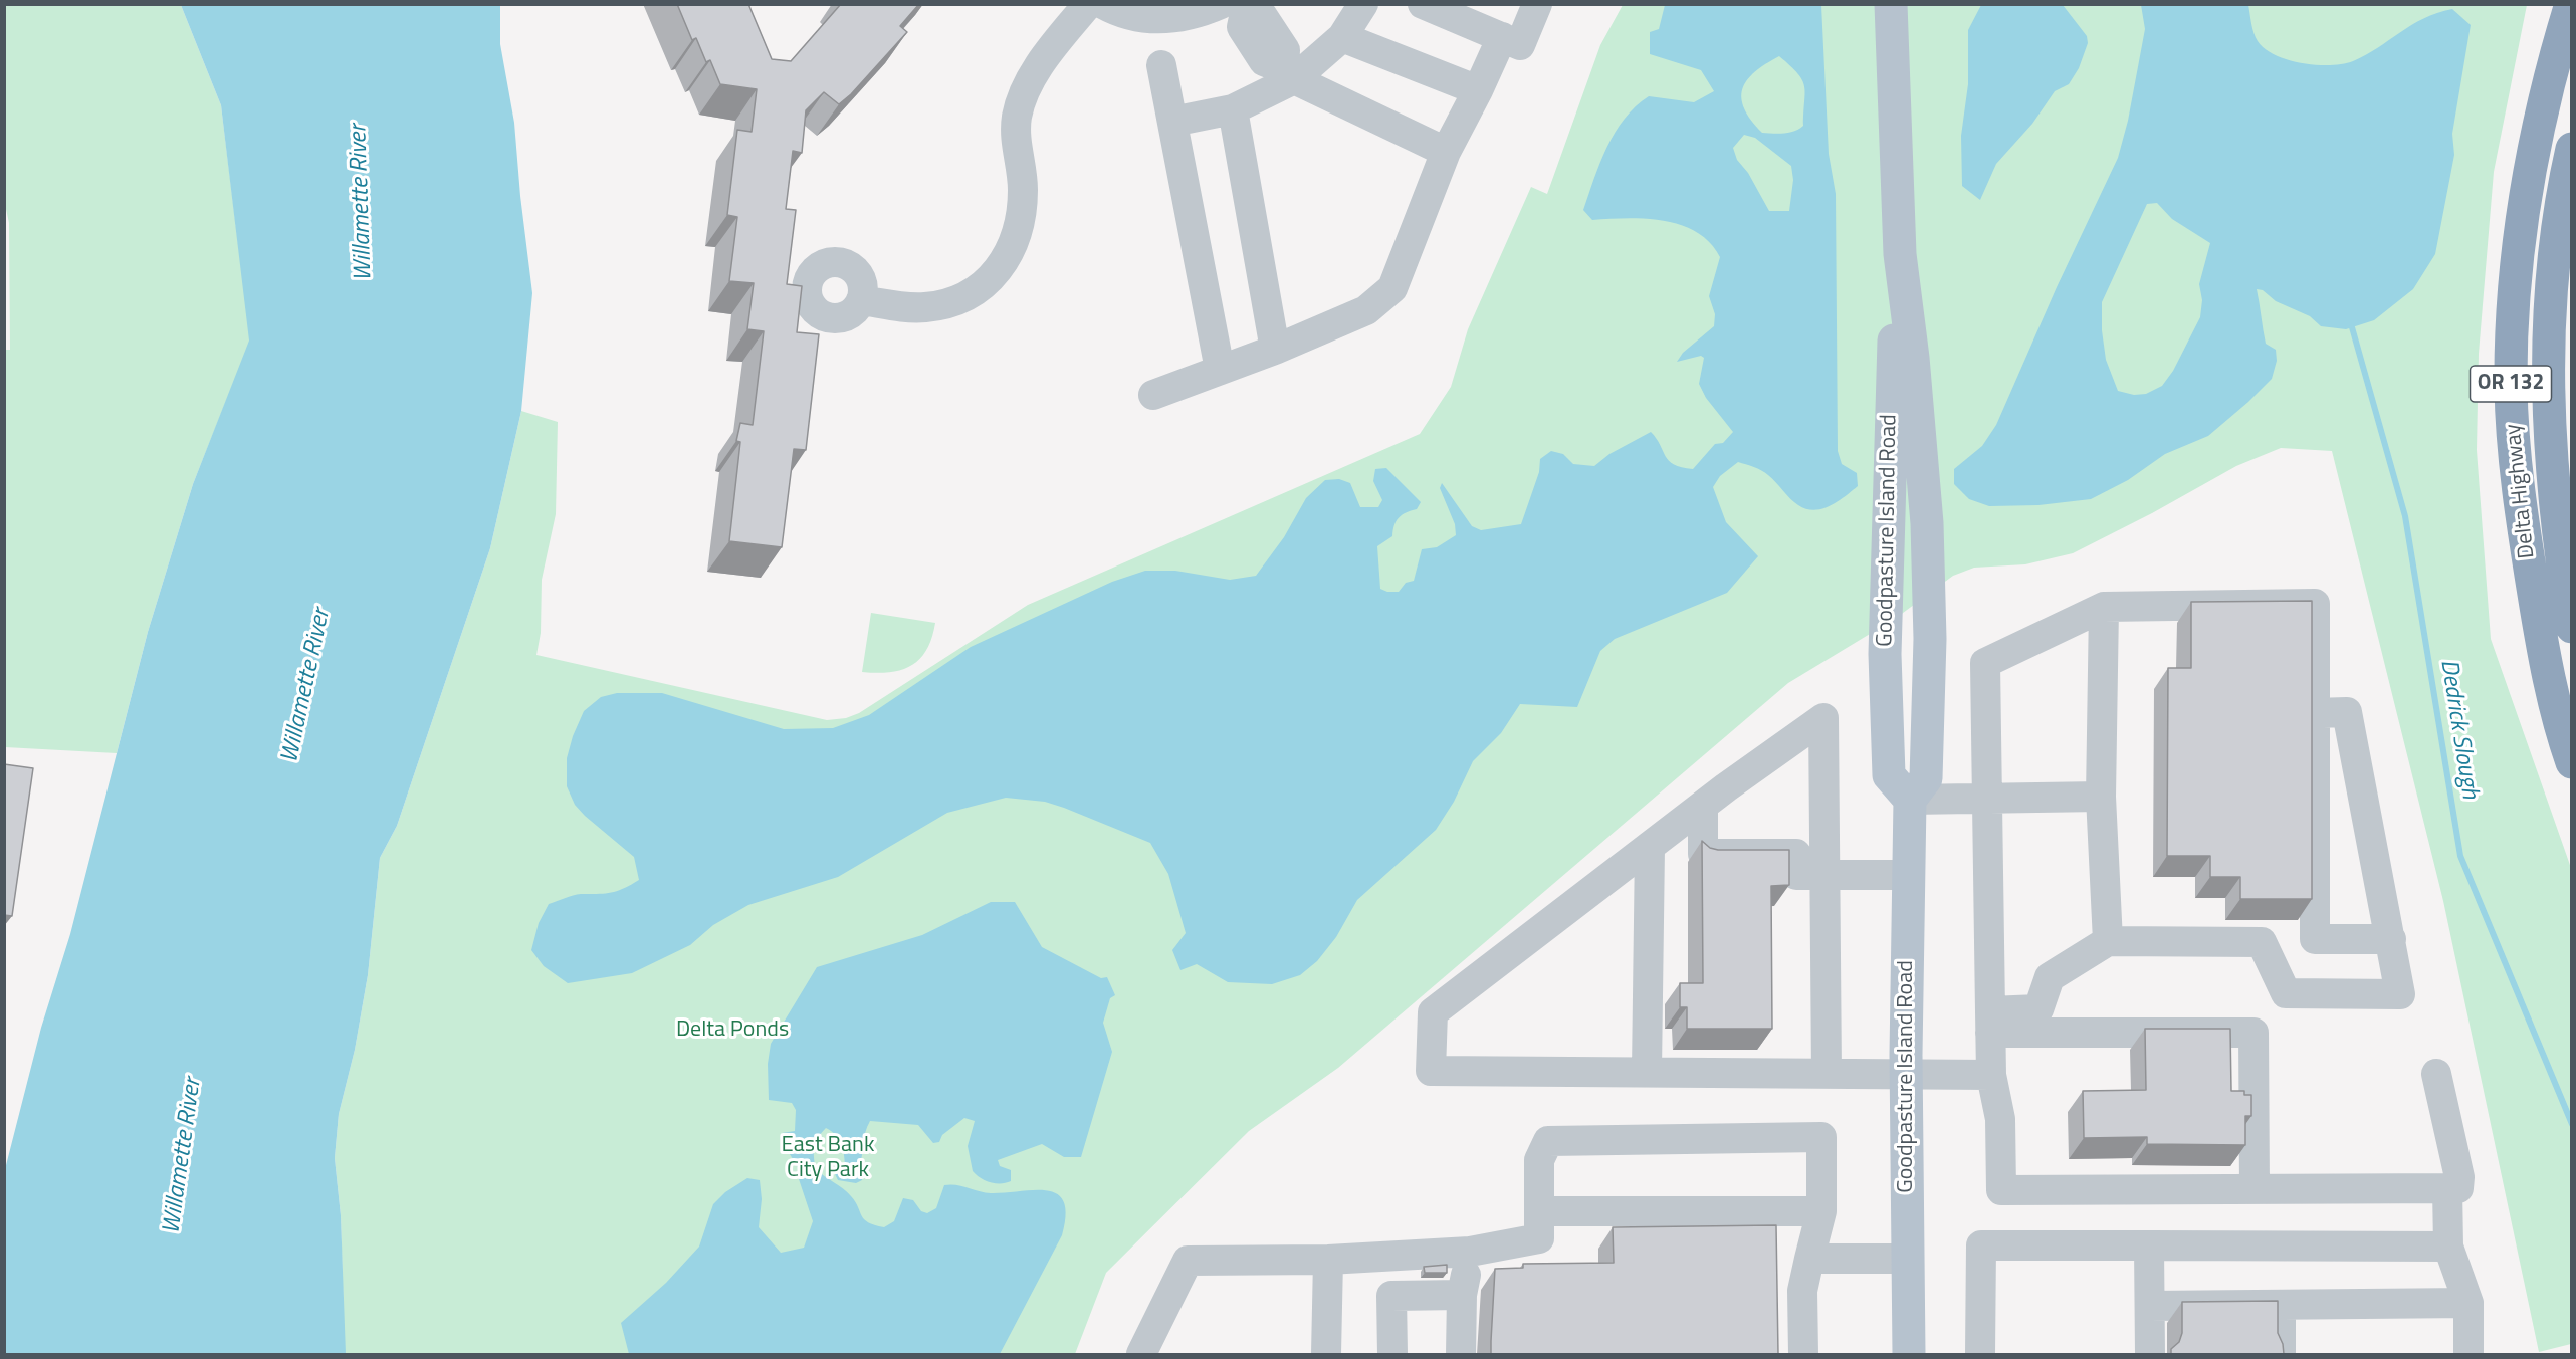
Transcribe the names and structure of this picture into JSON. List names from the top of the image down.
{
  "streets": {
    "highway": ["OR 132", "Delta Highway"],
    "main road": ["Goodpasture Island Road"]
  },
  "water": ["Willamette River", "Dedrick Slough"],
  "parks": ["Delta Ponds", "East Bank City Park"]
}
